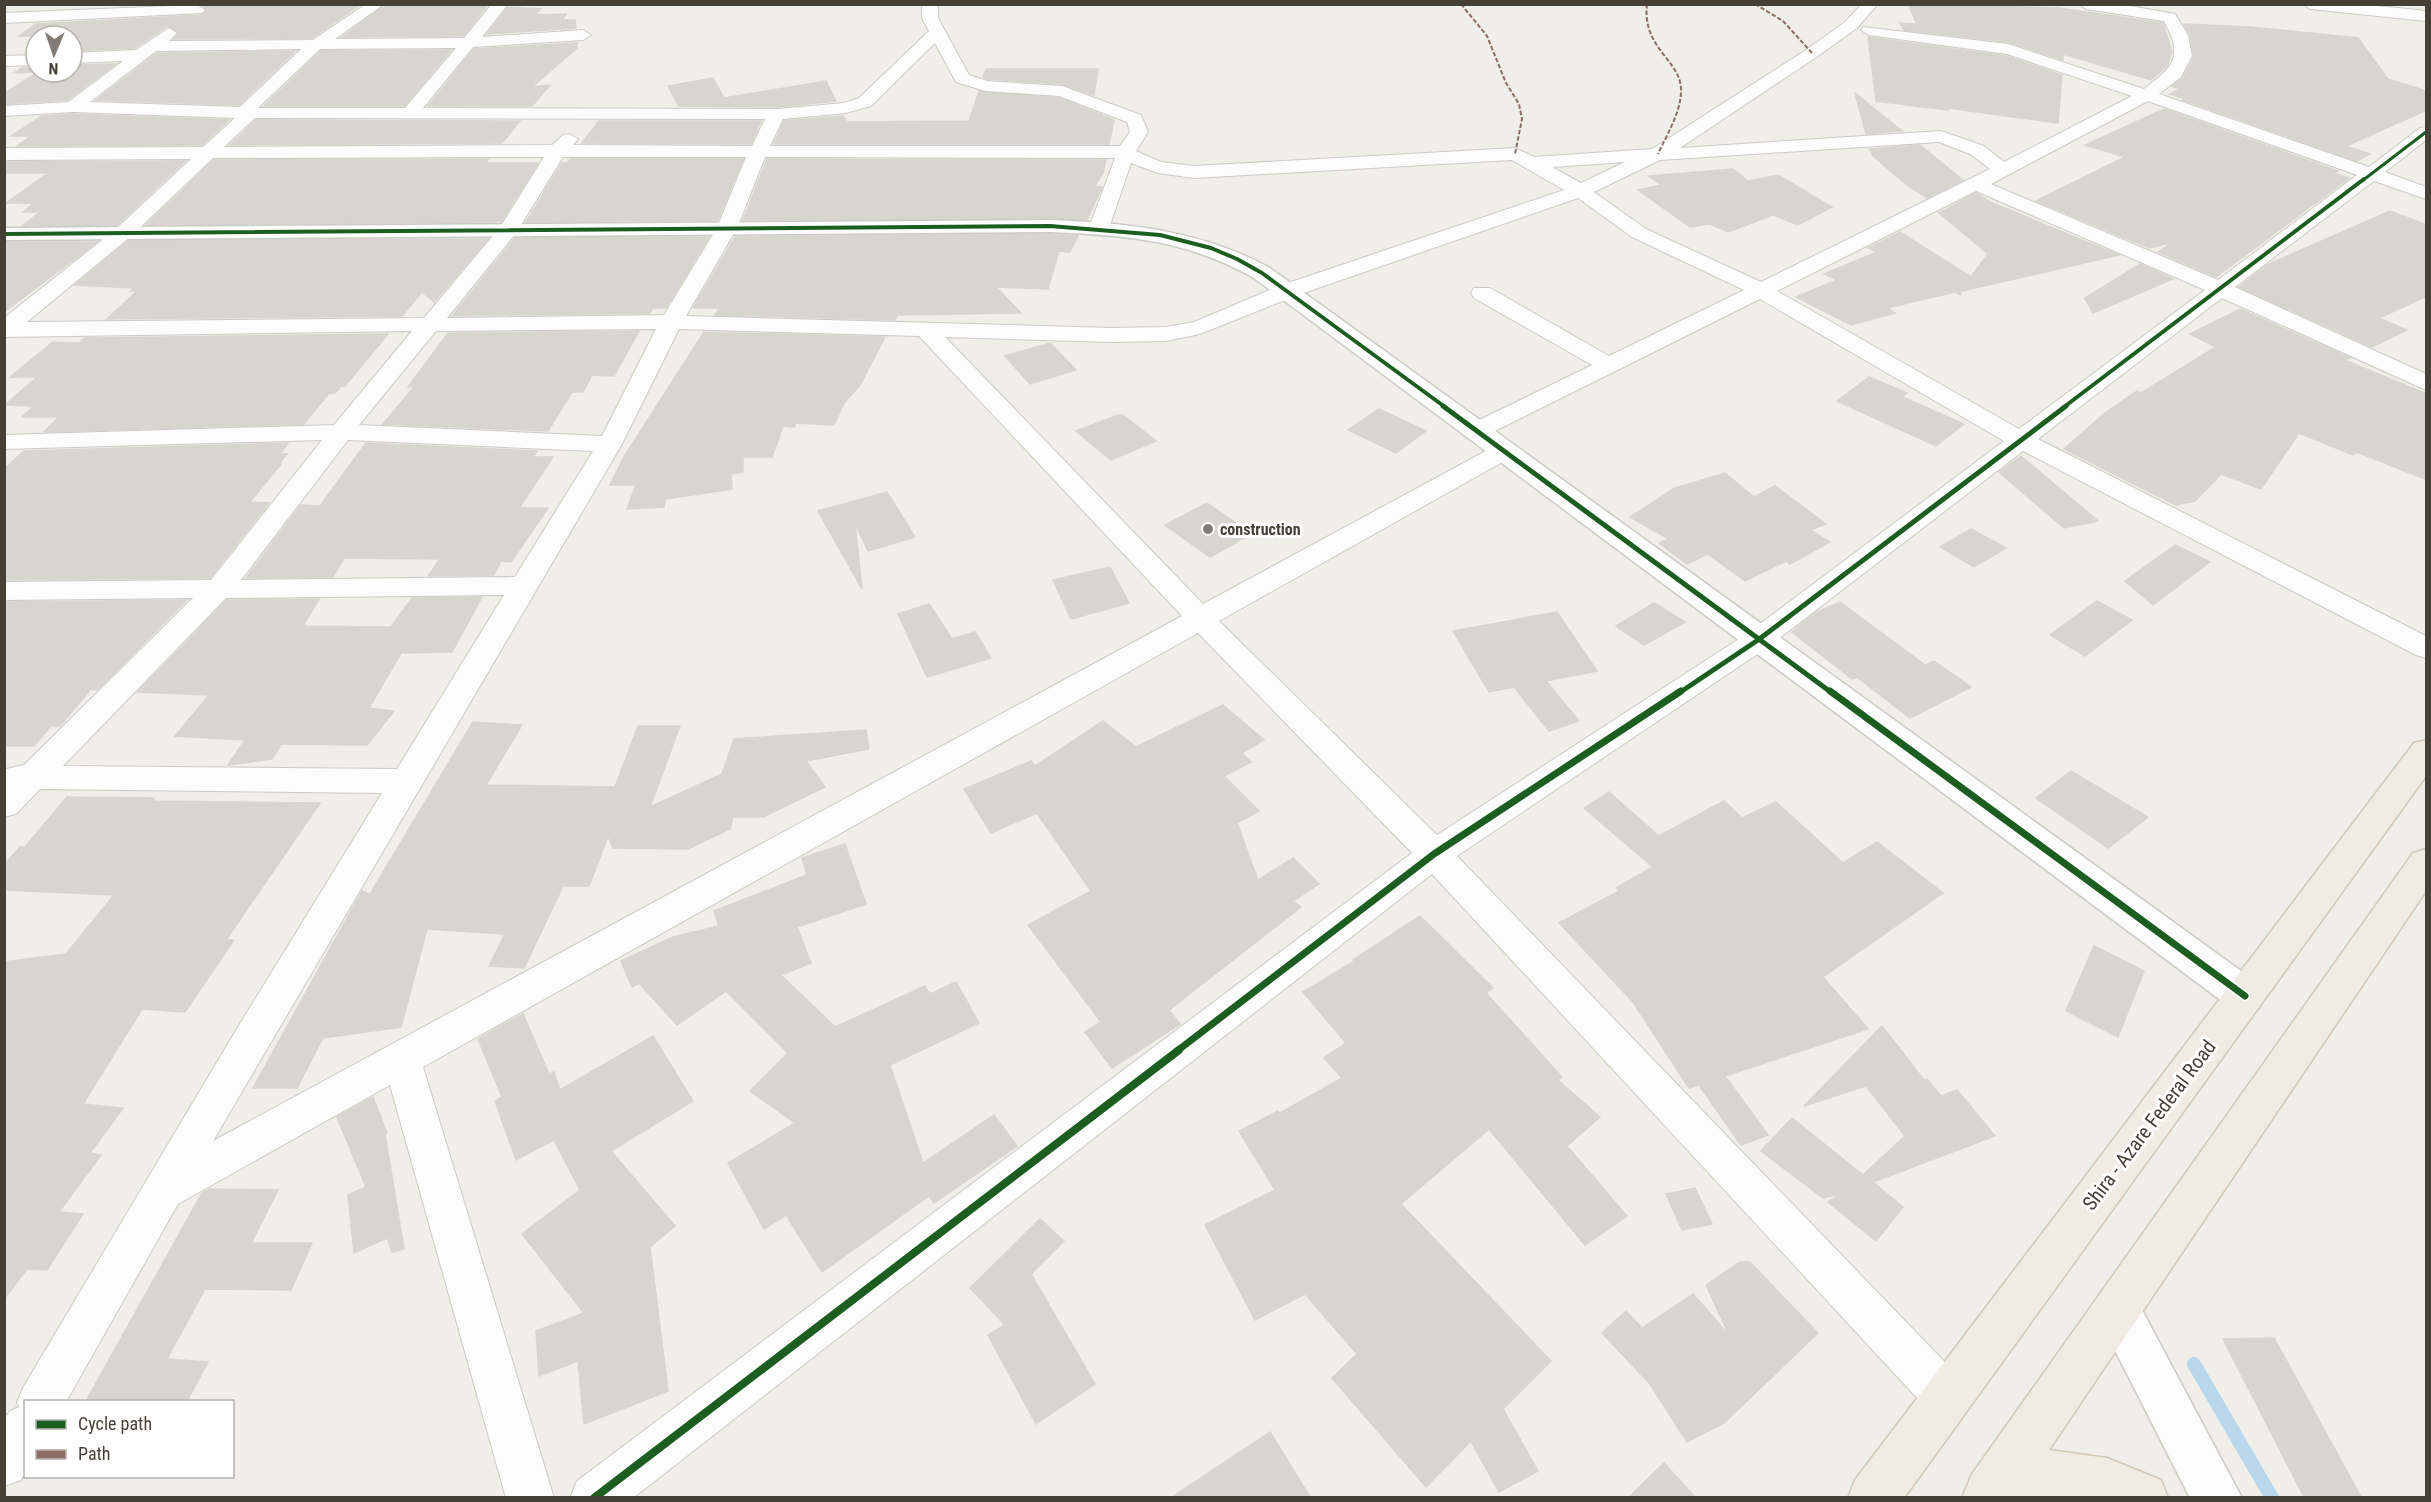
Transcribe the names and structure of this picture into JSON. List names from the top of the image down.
{
  "streets": {
    "main road": ["Shira - Azare Federal Road"]
  },
  "places": ["construction"],
  "legend": ["Cycle path", "Path"],
  "north": "bottom"
}
